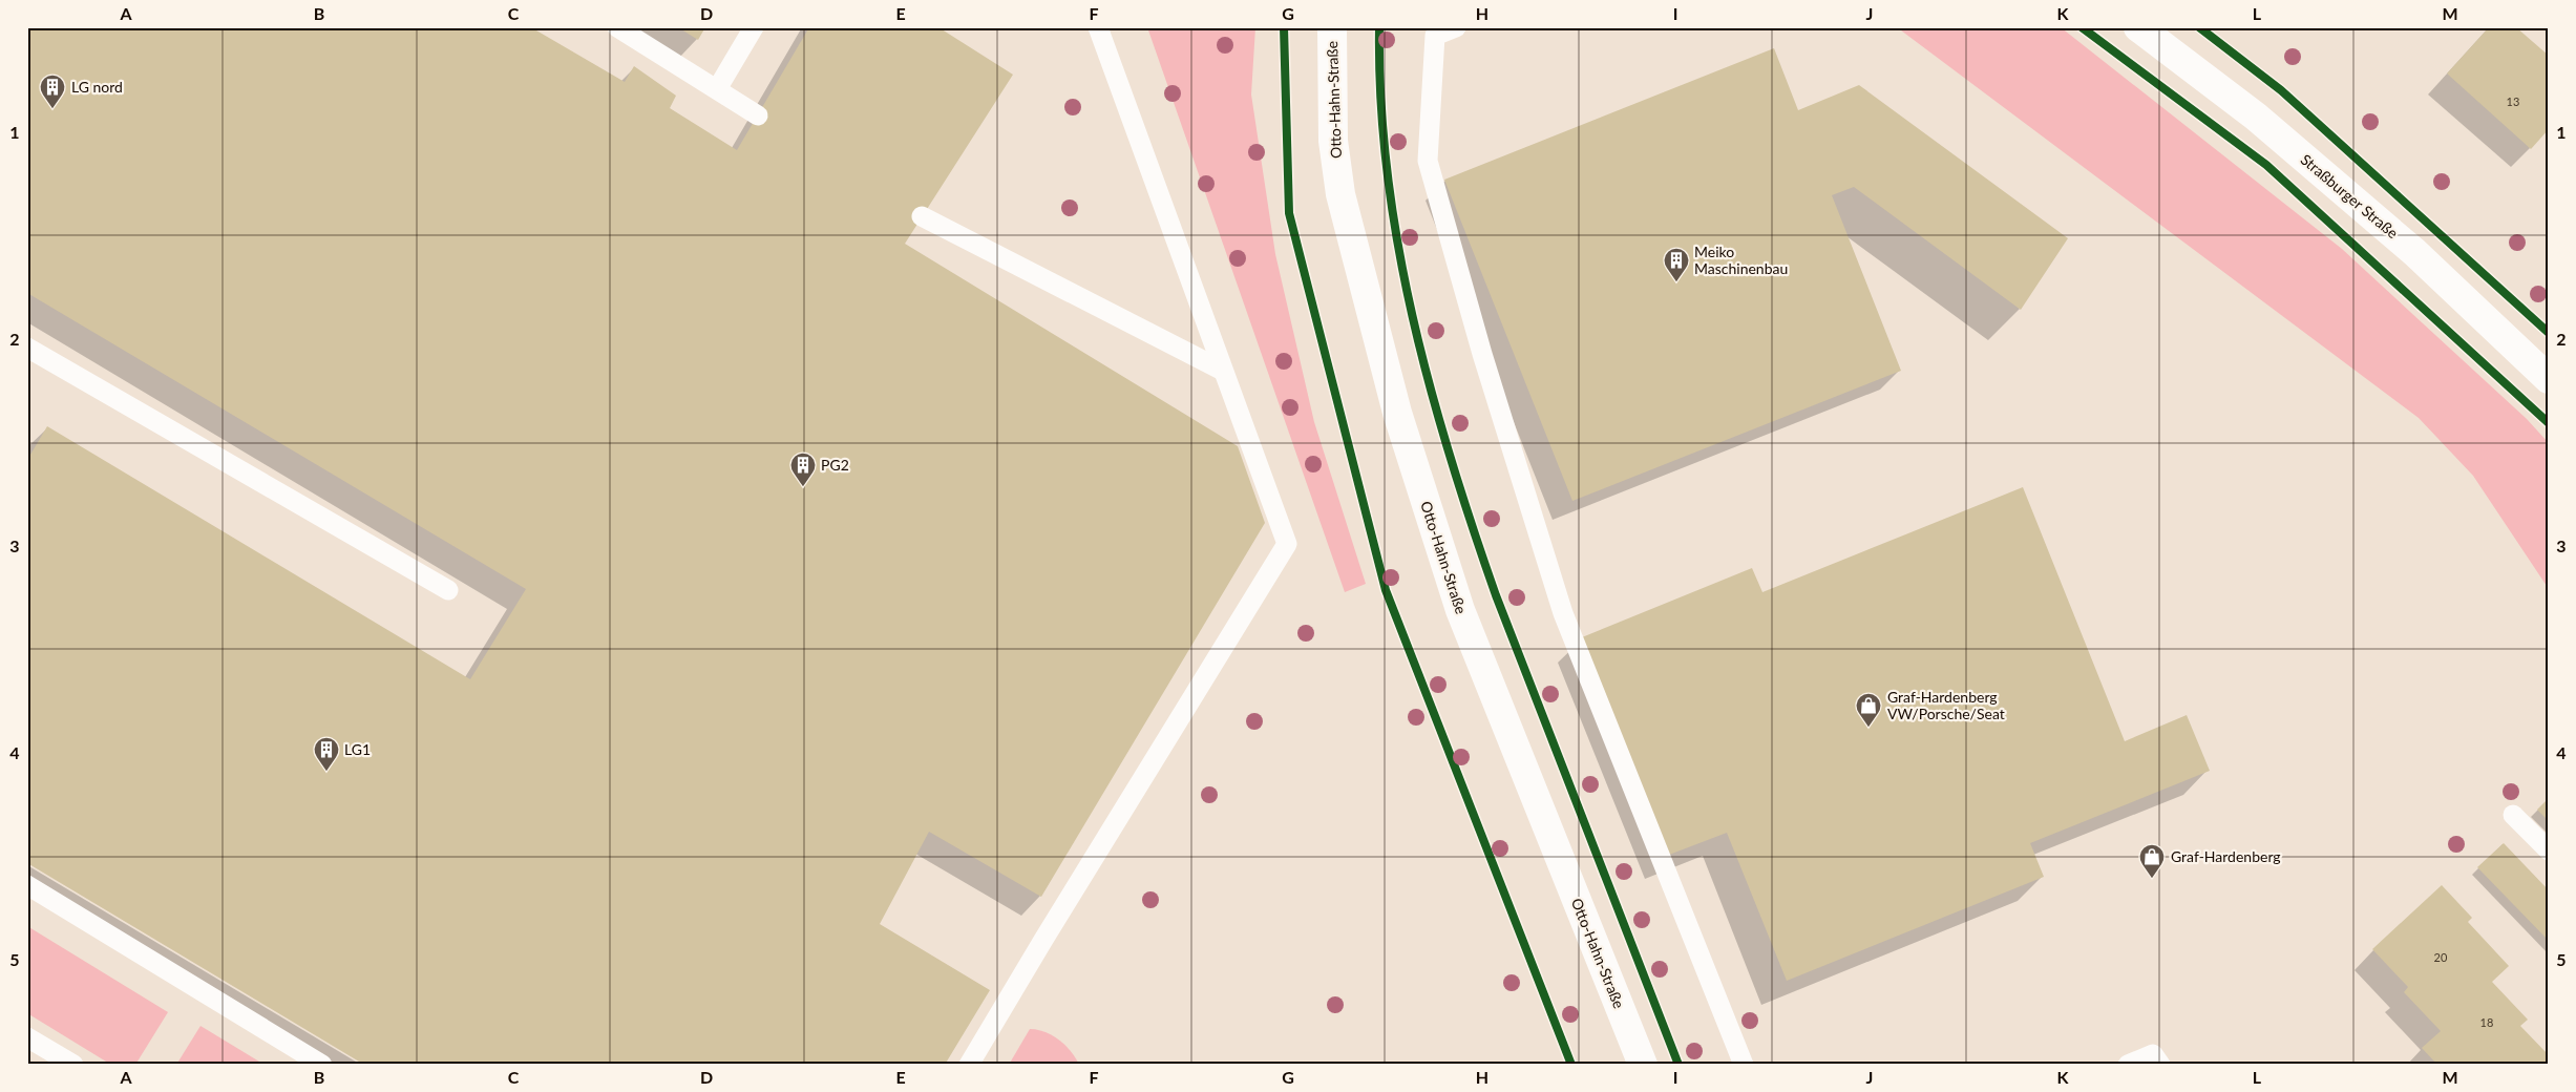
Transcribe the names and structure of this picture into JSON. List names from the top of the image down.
{
  "streets": {
    "main road": ["Otto-Hahn-Straße", "Straßburger Straße"]
  },
  "places": {
    "building": [
      "LG nord",
      "Meiko Maschinenbau",
      "PG2",
      "LG1"
    ],
    "shop": ["Graf-Hardenberg VW/Porsche/Seat", "Graf-Hardenberg"]
  },
  "house_numbers": ["13", "20", "18"],
  "grid": {
    "columns": [
      "A",
      "B",
      "C",
      "D",
      "E",
      "F",
      "G",
      "H",
      "I",
      "J",
      "K",
      "L",
      "M"
    ],
    "rows": [
      "1",
      "2",
      "3",
      "4",
      "5"
    ]
  }
}
